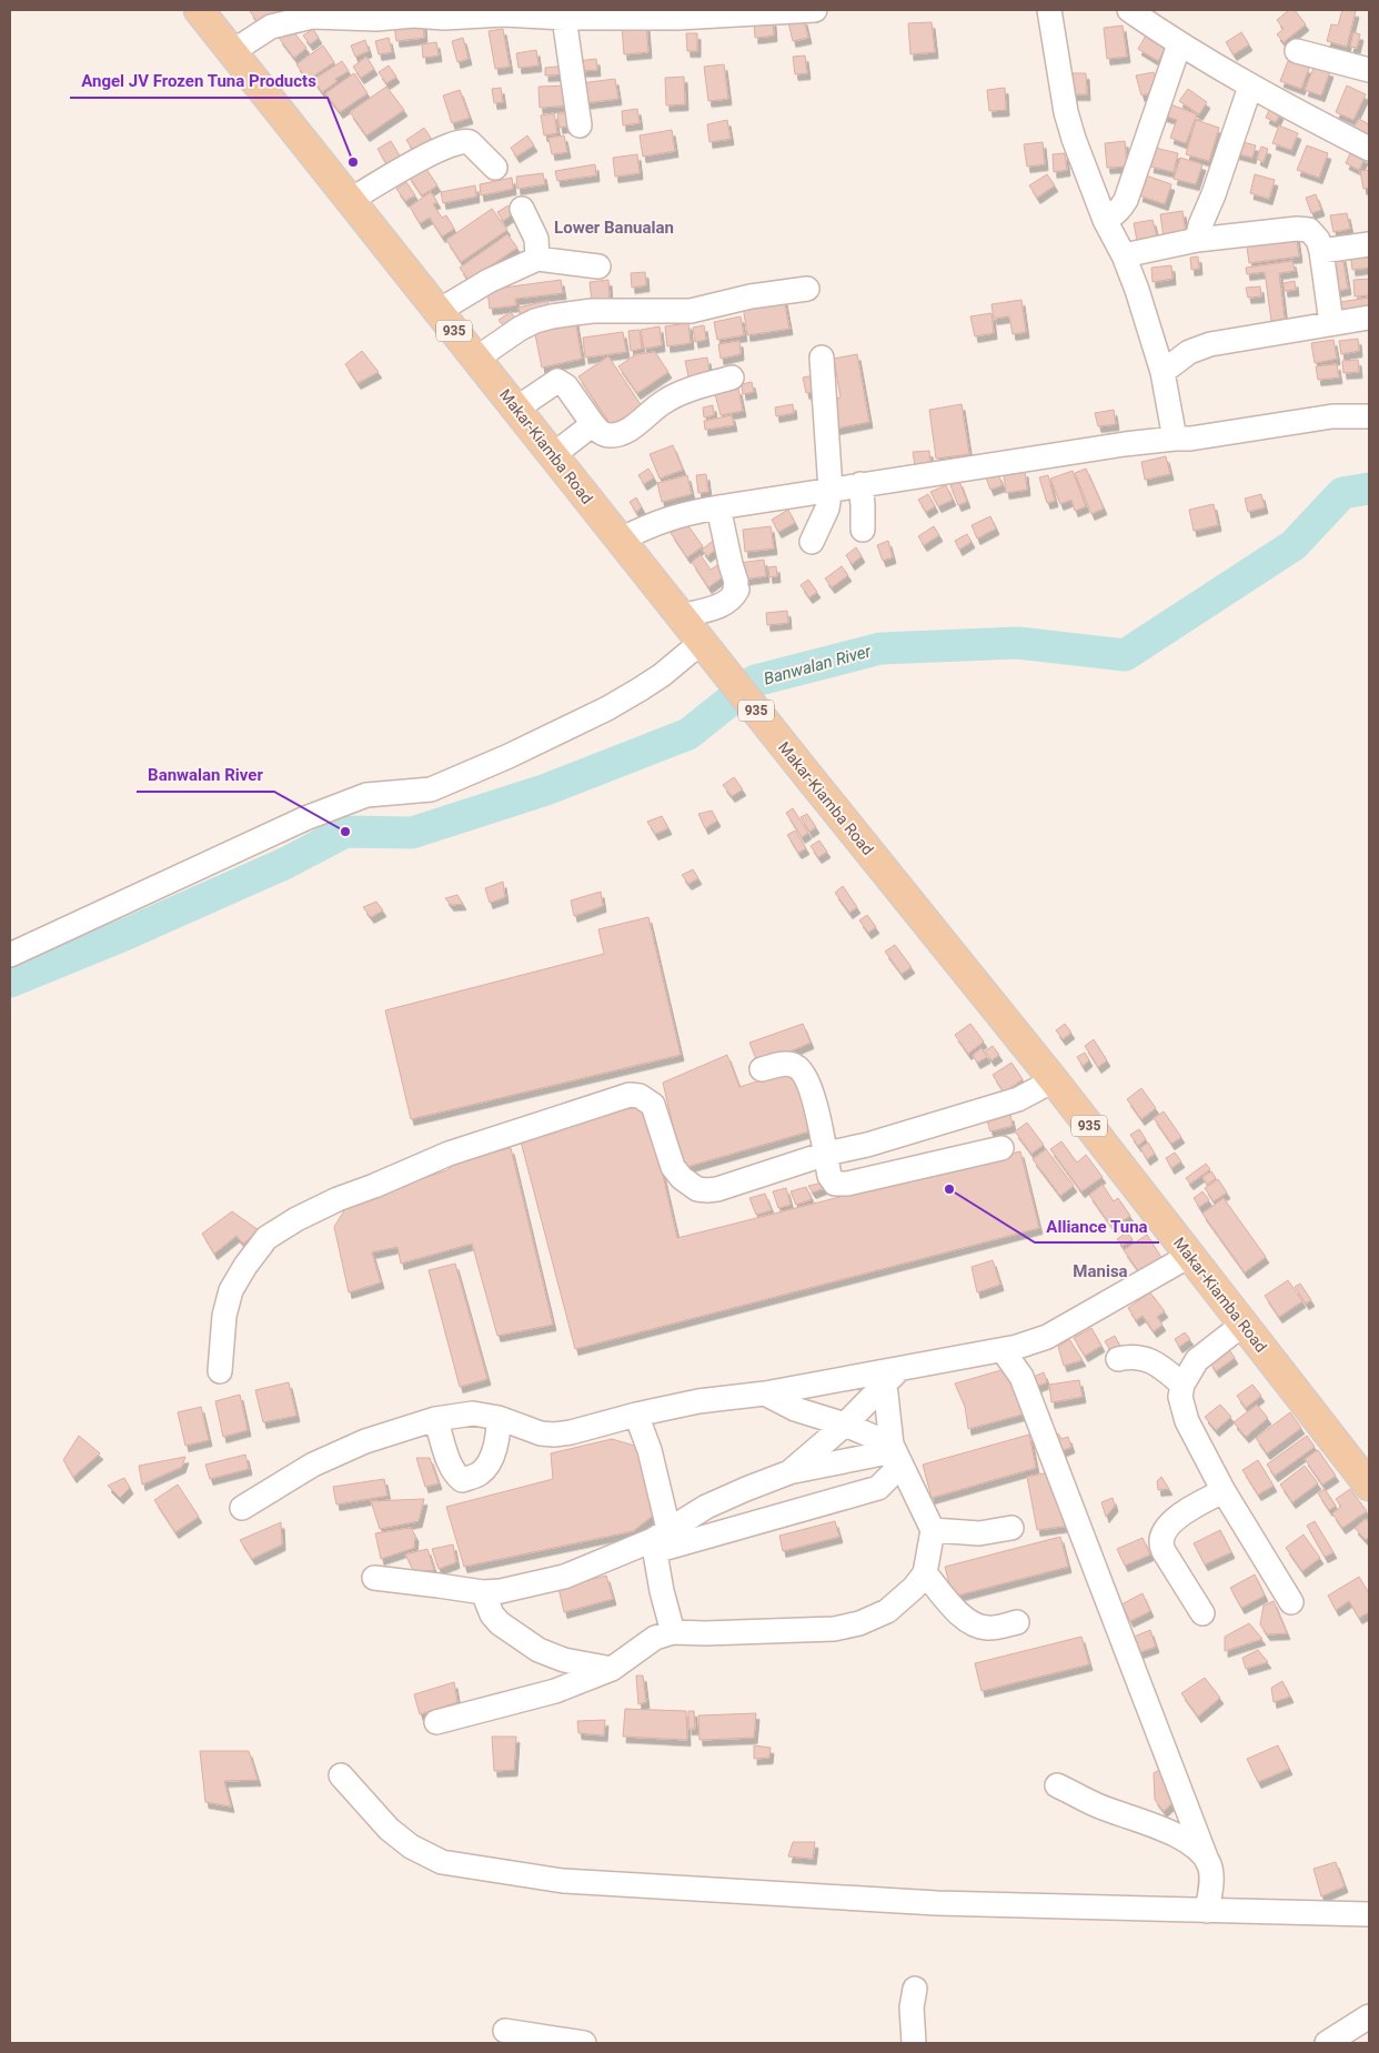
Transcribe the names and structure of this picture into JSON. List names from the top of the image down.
{
  "streets": {
    "main road": ["935", "Makar-Kiamba Road"]
  },
  "districts": ["Lower Banualan", "Manisa"],
  "water": ["Banwalan River"],
  "places": ["Angel JV Frozen Tuna Products", "Banwalan River", "Alliance Tuna"]
}
